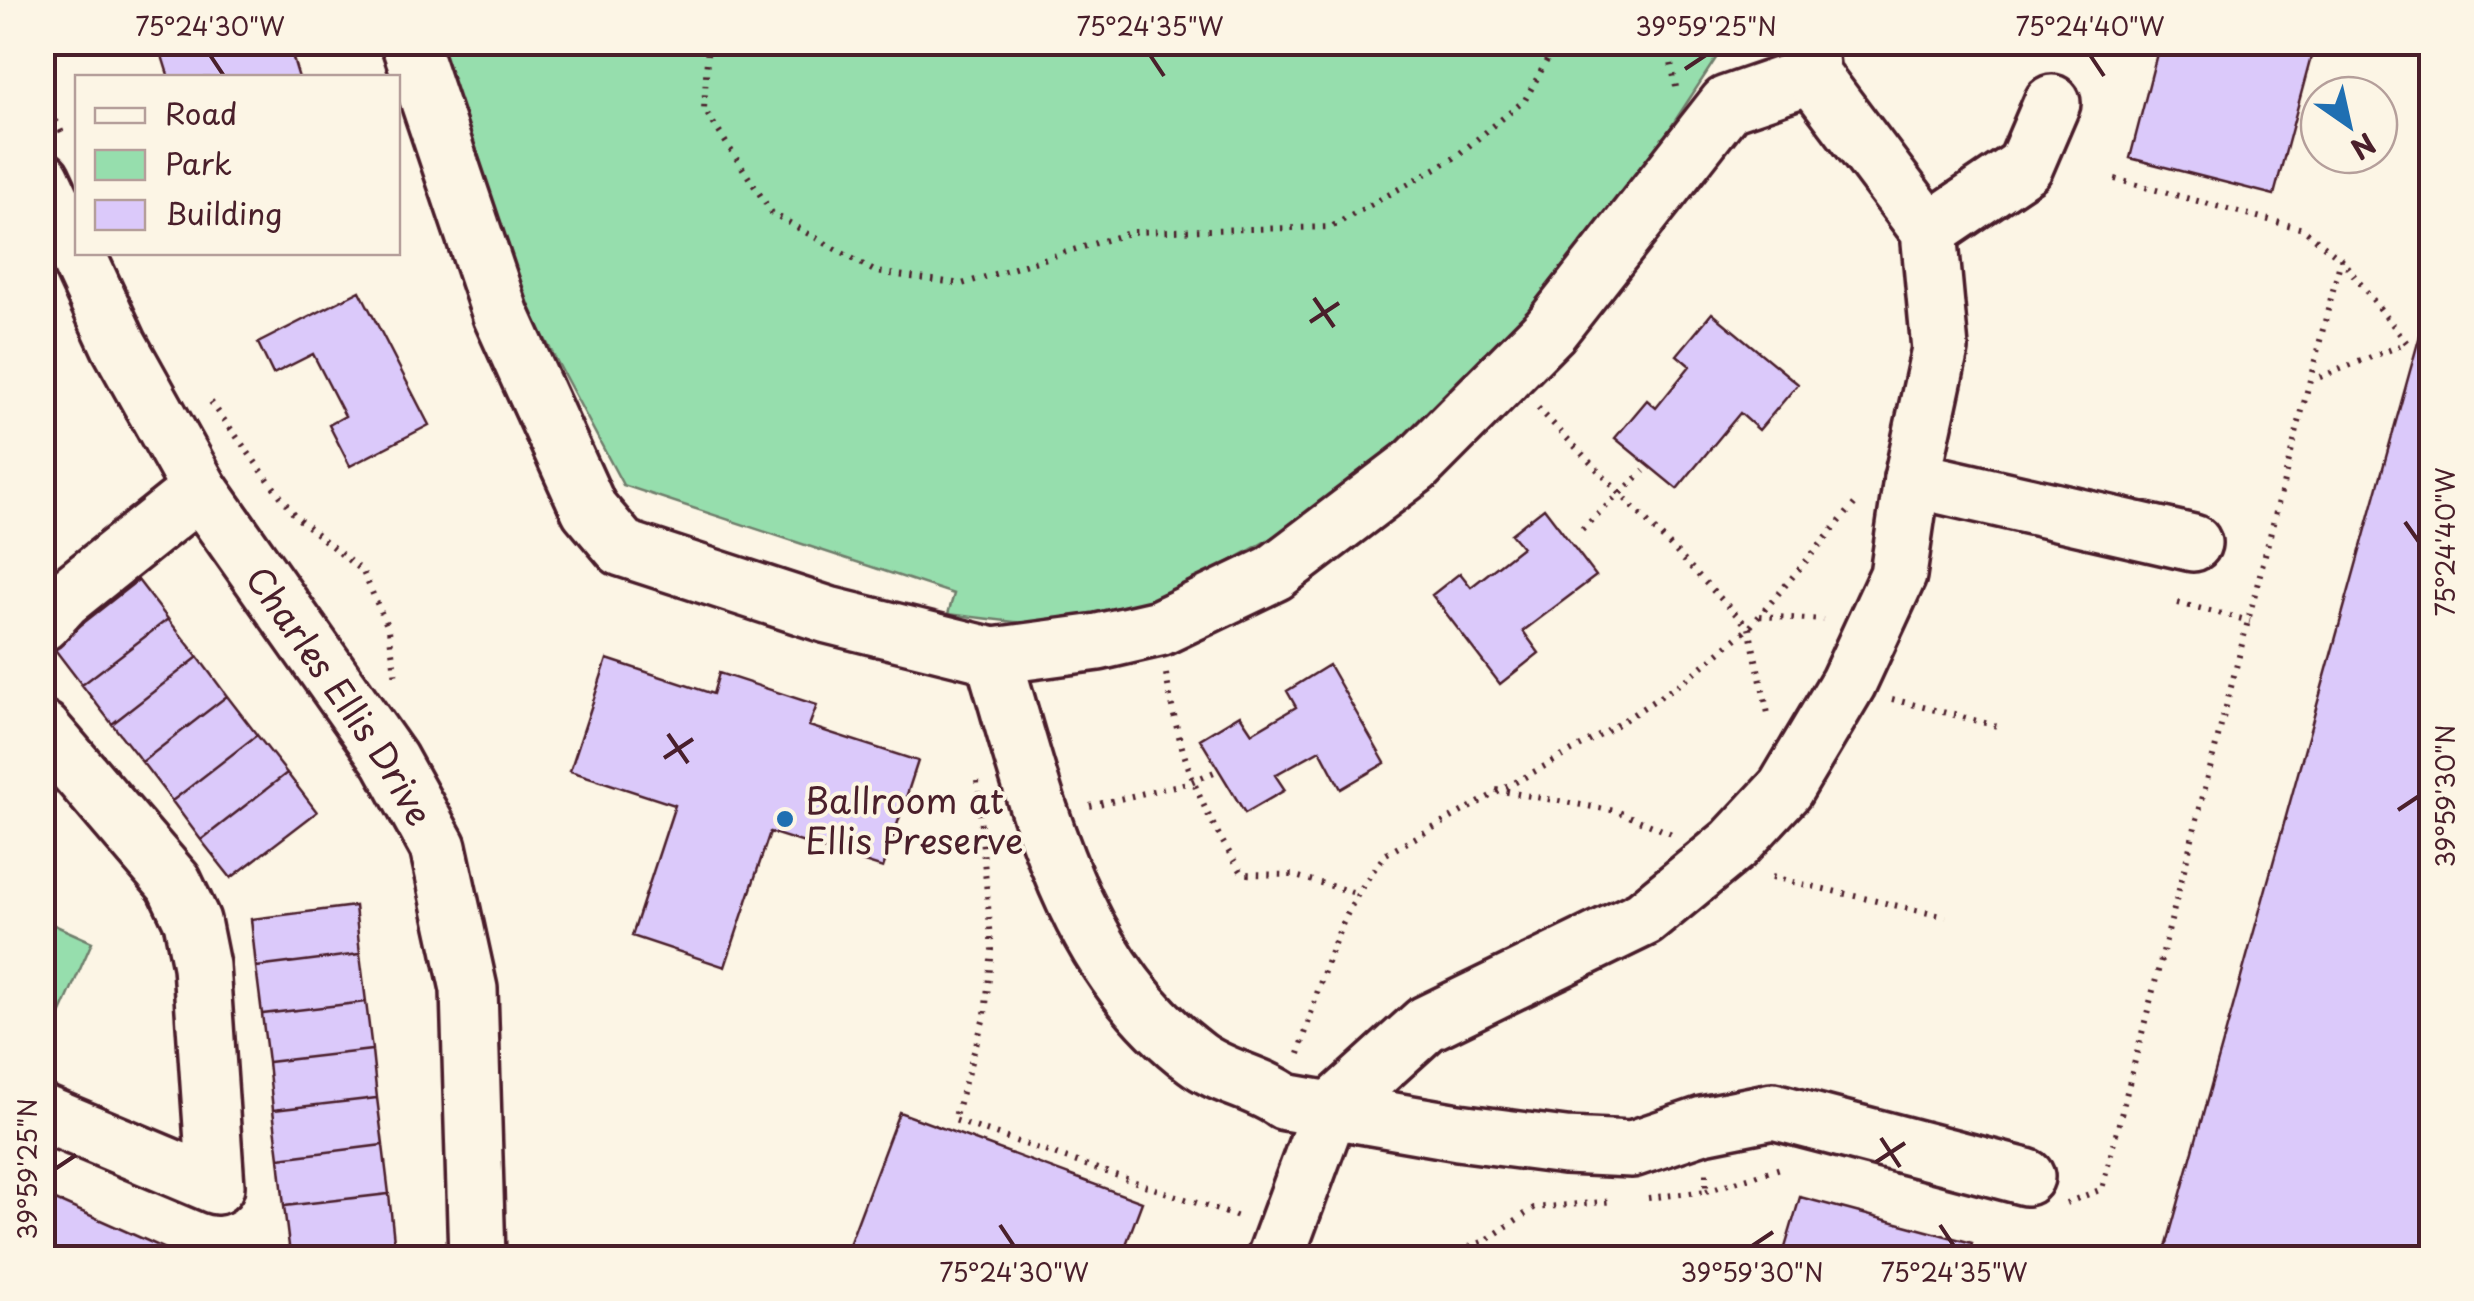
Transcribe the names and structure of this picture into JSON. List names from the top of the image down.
{
  "streets": {
    "street": ["Charles Ellis Drive"]
  },
  "places": ["Ballroom at Ellis Preserve"],
  "legend": ["Road", "Park", "Building"],
  "north": "bottom right",
  "coordinates": [
    "75°24'30\"W",
    "75°24'35\"W",
    "39°59'25\"N",
    "75°24'40\"W",
    "39°59'30\"N"
  ]
}
